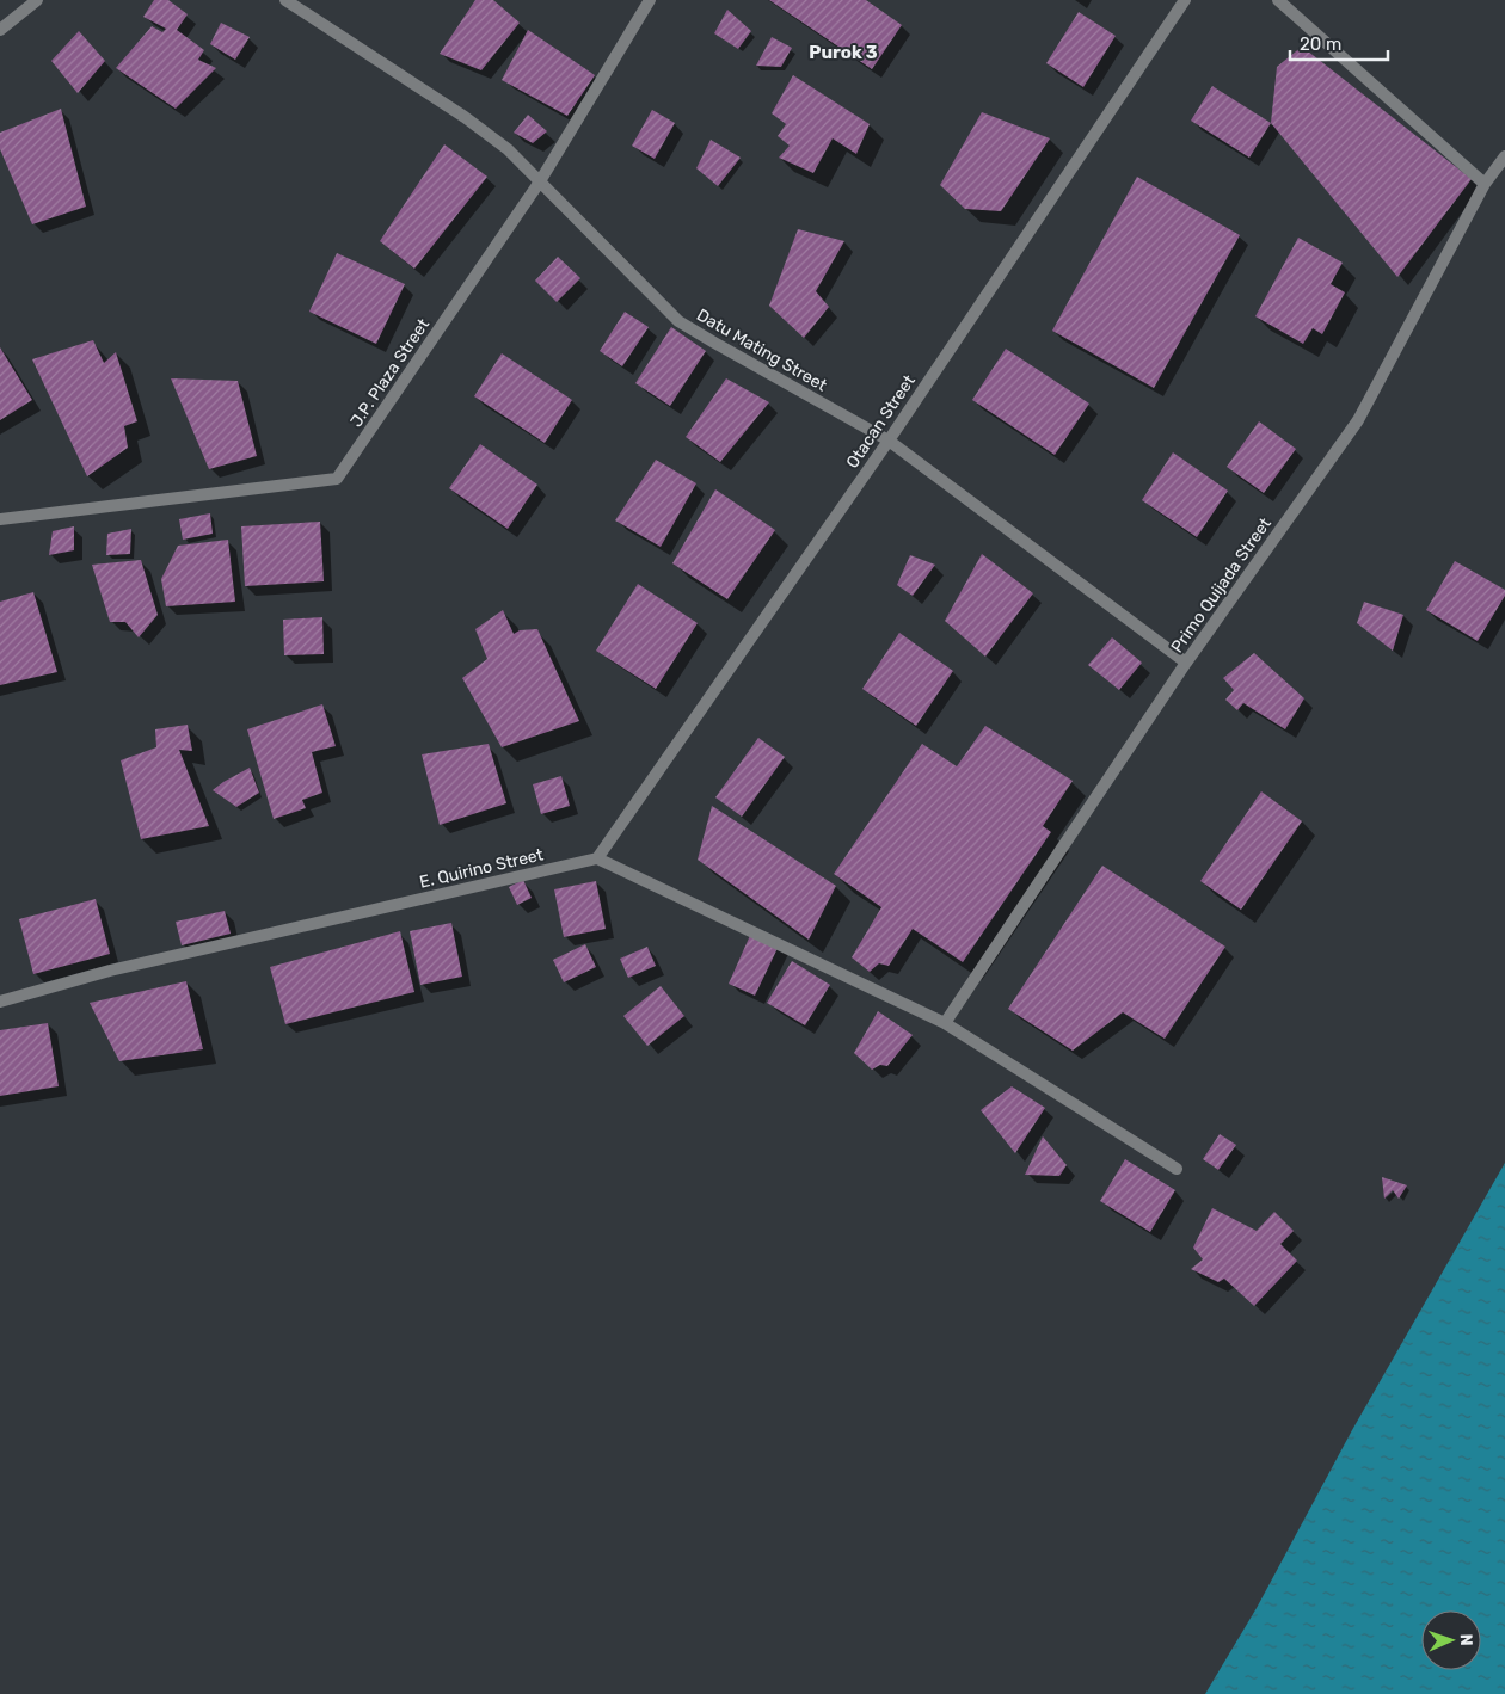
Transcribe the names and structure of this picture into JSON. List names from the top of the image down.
{
  "streets": {
    "street": [
      "Datu Mating Street",
      "J.P. Plaza Street",
      "Otacan Street",
      "Primo Quijada Street",
      "E. Quirino Street"
    ]
  },
  "crossings": [
    ["Datu Mating Street", "J.P. Plaza Street"],
    ["Datu Mating Street", "Otacan Street"],
    ["Datu Mating Street", "Primo Quijada Street"],
    ["Otacan Street", "E. Quirino Street"]
  ],
  "districts": ["Purok 3"],
  "scale_bar": "20 m",
  "north": "right"
}
